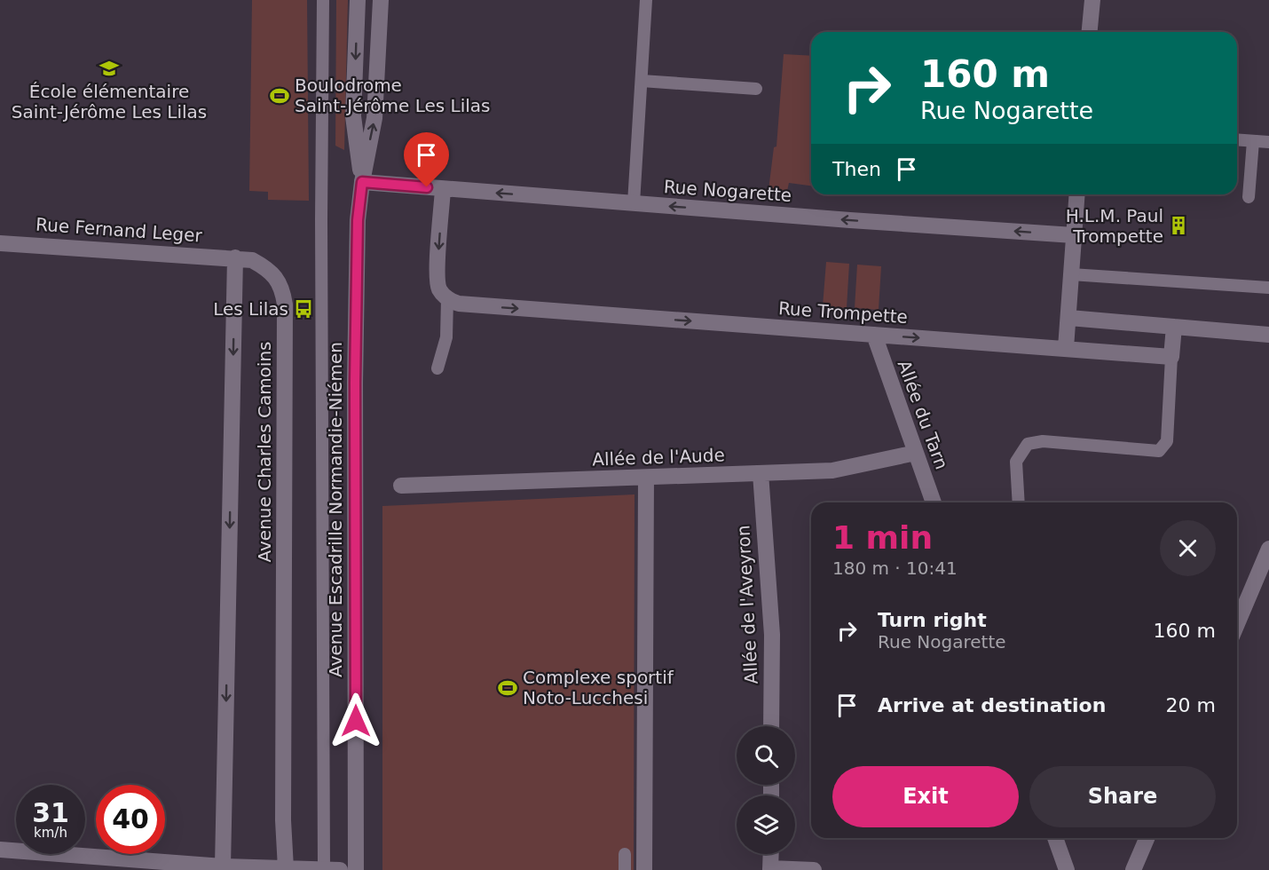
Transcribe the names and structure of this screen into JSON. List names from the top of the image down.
{
  "streets": {
    "street": [
      "Rue Nogarette",
      "Rue Fernand Leger",
      "Rue Trompette",
      "Allée du Tarn",
      "Avenue Charles Camoins",
      "Allée de l'Aude",
      "Avenue Escadrille Normandie-Niémen",
      "Allée de l'Aveyron"
    ]
  },
  "crossings": [
    ["Rue Nogarette", "Avenue Escadrille Normandie-Niémen"],
    ["Rue Fernand Leger", "Avenue Charles Camoins"],
    ["Rue Trompette", "Allée du Tarn"],
    ["Allée du Tarn", "Allée de l'Aude"],
    ["Allée de l'Aude", "Allée de l'Aveyron"]
  ],
  "one_way": ["Rue Nogarette", "Rue Trompette"],
  "places": {
    "school or university": ["École élémentaire Saint-Jérôme Les Lilas"],
    "sports": ["Boulodrome Saint-Jérôme Les Lilas", "Complexe sportif Noto-Lucchesi"],
    "building": ["H.L.M. Paul Trompette"],
    "bus stop": ["Les Lilas"]
  },
  "page": {
    "turn": ["160 m", "Rue Nogarette"],
    "then": "Then",
    "heading": ["1 min", "180 m · 10:41"],
    "list": [
      {
        "name": "Turn right",
        "note": "Rue Nogarette",
        "value": "160 m"
      },
      {
        "name": "Arrive at destination",
        "value": "20 m"
      }
    ],
    "buttons": ["Exit", "Share"],
    "speed": "31 km/h",
    "limit": "40"
  }
}
